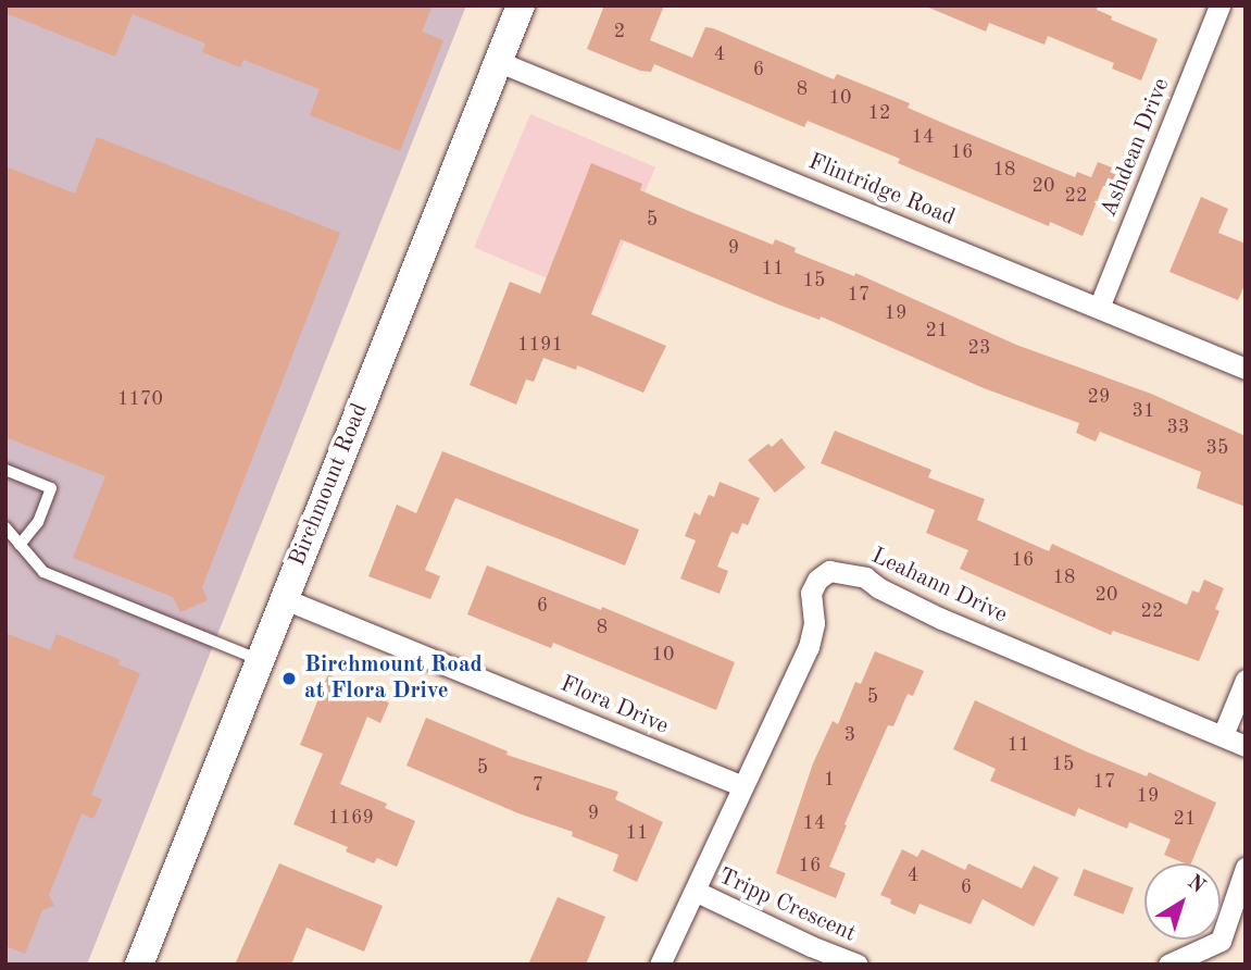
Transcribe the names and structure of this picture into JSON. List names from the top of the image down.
{
  "streets": {
    "main road": ["Birchmount Road"],
    "street": [
      "Ashdean Drive",
      "Flintridge Road",
      "Leahann Drive",
      "Flora Drive",
      "Tripp Crescent"
    ]
  },
  "crossings": [
    ["Ashdean Drive", "Flintridge Road"],
    ["Flintridge Road", "Birchmount Road"],
    ["Birchmount Road", "Flora Drive"],
    ["Leahann Drive", "Flora Drive"]
  ],
  "places": ["Birchmount Road at Flora Drive"],
  "house_numbers": [
    "2",
    "4",
    "6",
    "8",
    "10",
    "12",
    "14",
    "16",
    "18",
    "20",
    "22",
    "5",
    "9",
    "11",
    "15",
    "17",
    "19",
    "21",
    "1191",
    "23",
    "29",
    "1170",
    "31",
    "33",
    "35",
    "16",
    "18",
    "20",
    "6",
    "22",
    "8",
    "10",
    "5",
    "3",
    "11",
    "15",
    "5",
    "1",
    "17",
    "7",
    "19",
    "9",
    "1169",
    "21",
    "14",
    "11",
    "16",
    "4",
    "6"
  ],
  "north": "top right"
}
